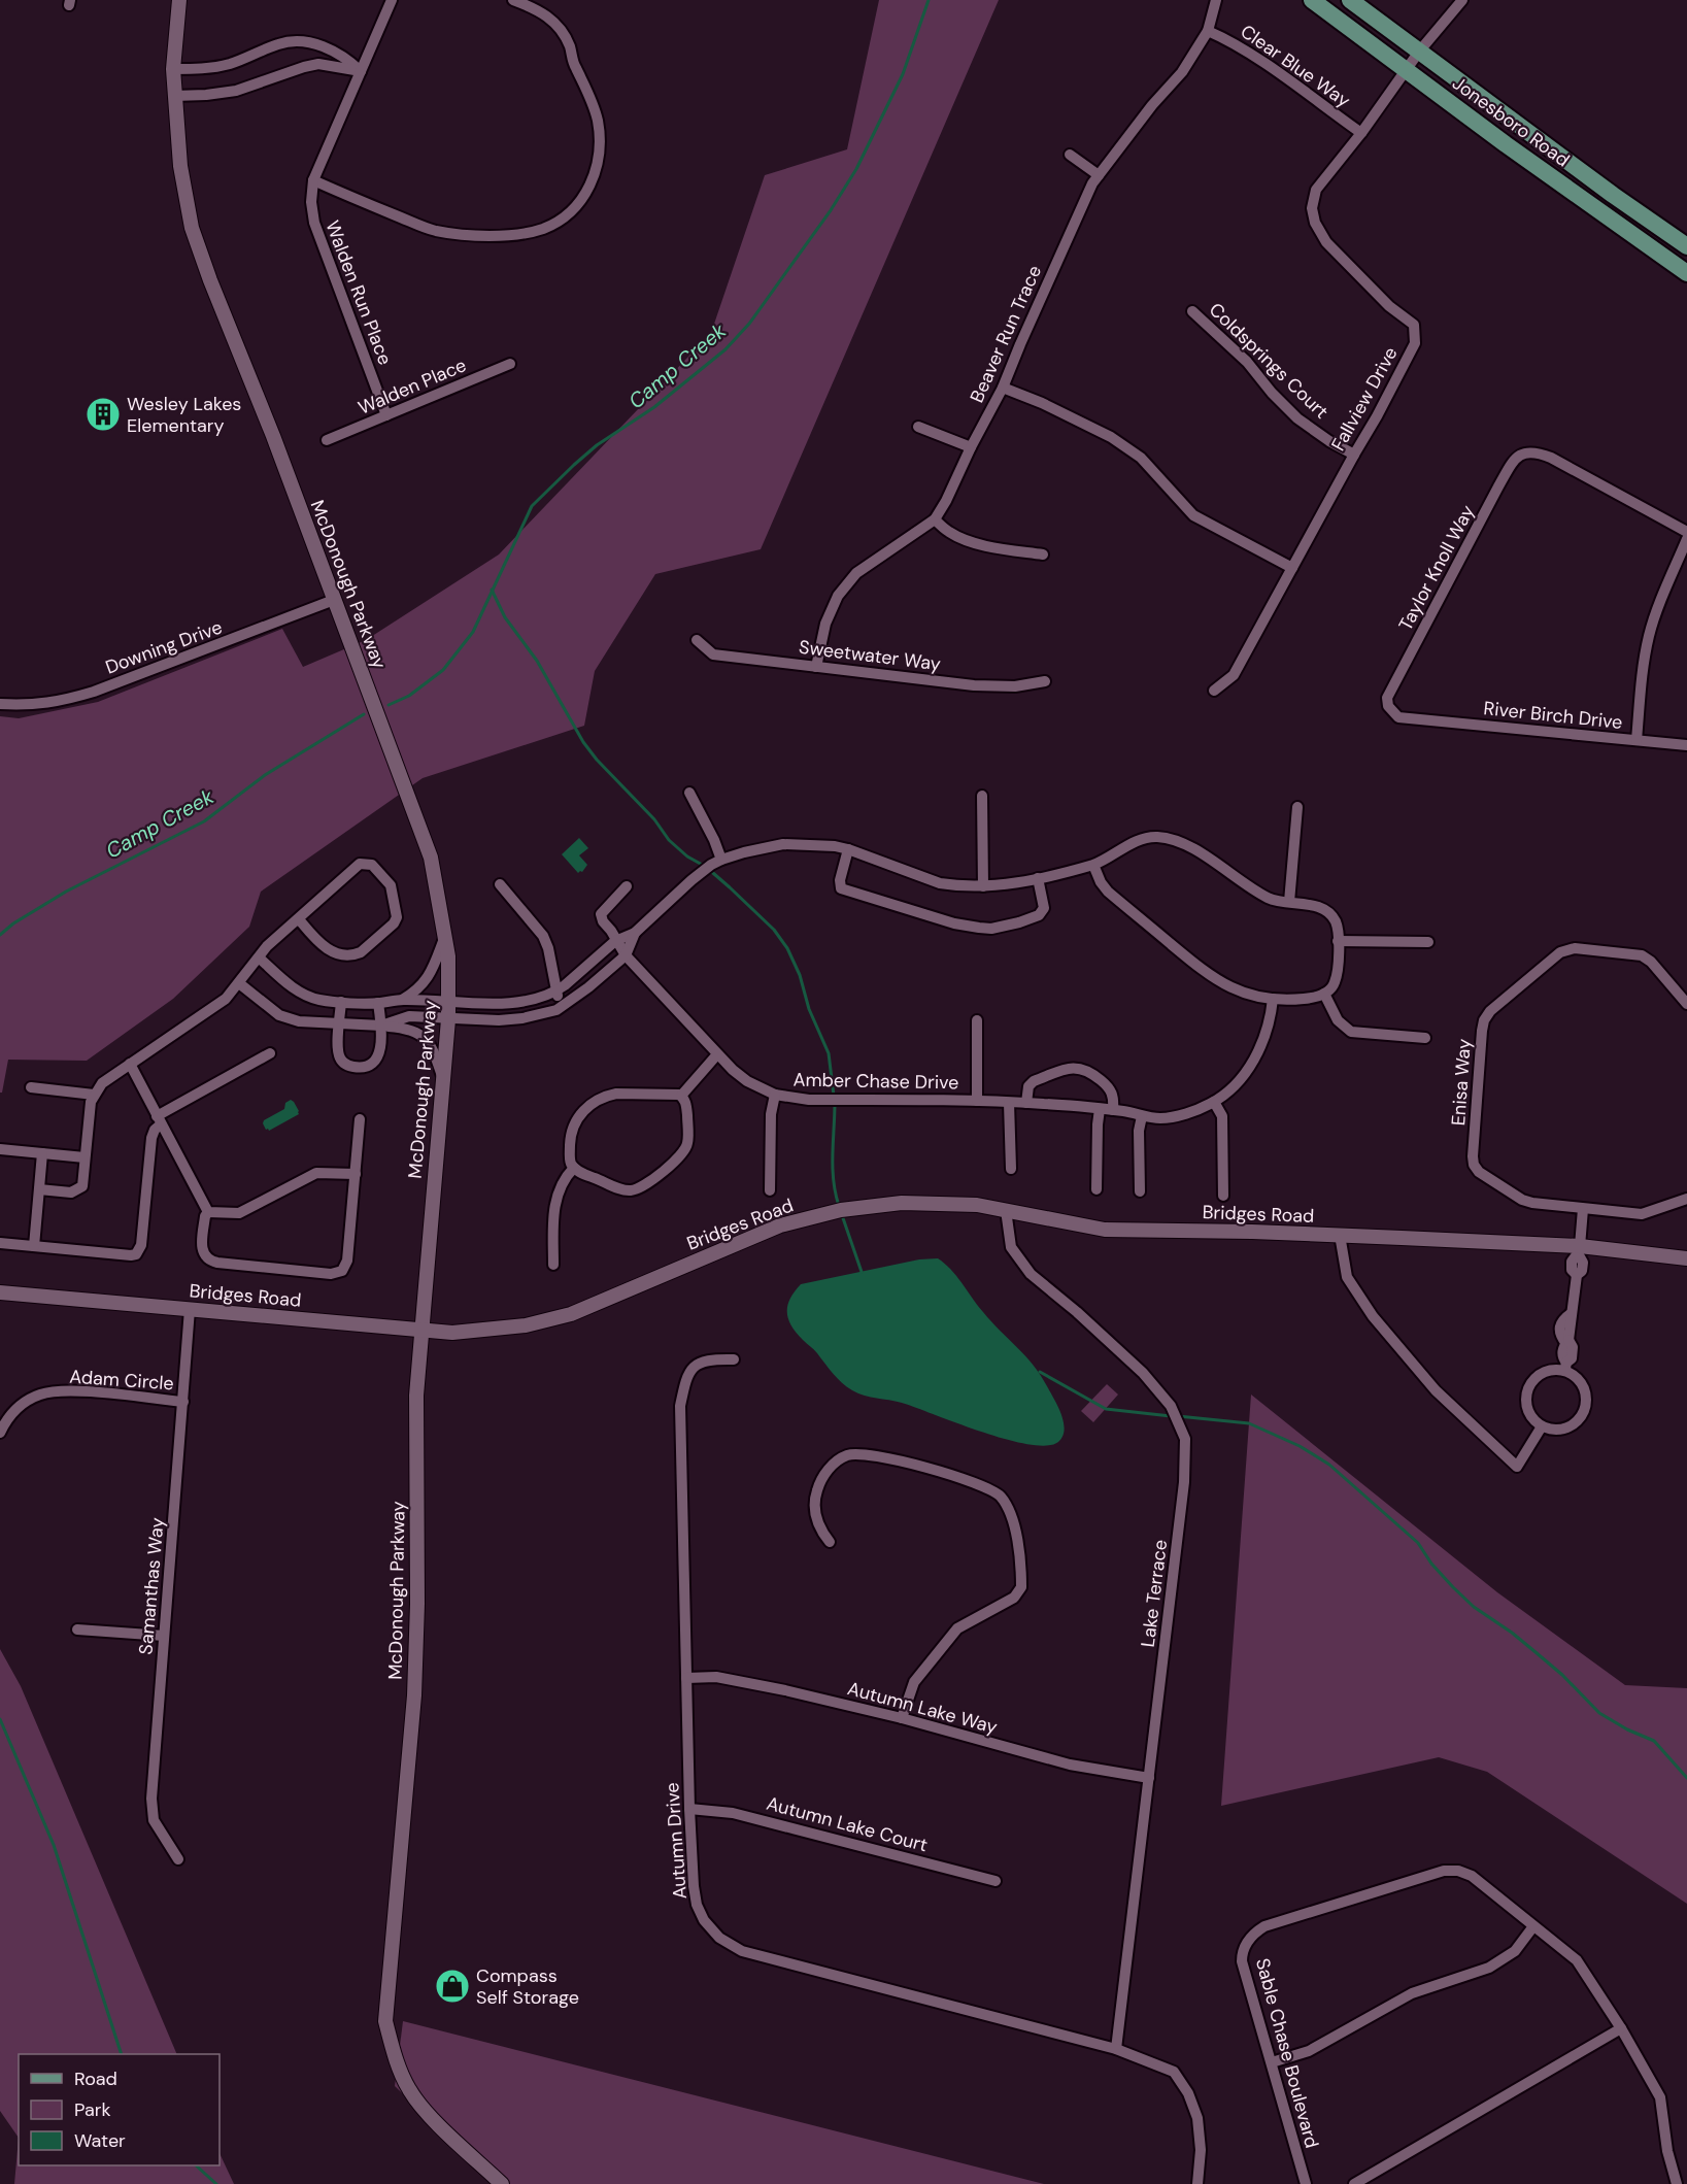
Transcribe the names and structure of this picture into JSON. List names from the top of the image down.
{
  "streets": {
    "main road": ["Jonesboro Road"],
    "street": [
      "Clear Blue Way",
      "Walden Run Place",
      "Beaver Run Trace",
      "Coldsprings Court",
      "Walden Place",
      "Fallview Drive",
      "Taylor Knoll Way",
      "McDonough Parkway",
      "Downing Drive",
      "Sweetwater Way",
      "River Birch Drive",
      "Amber Chase Drive",
      "Enisa Way",
      "Bridges Road",
      "Adam Circle",
      "Samanthas Way",
      "Lake Terrace",
      "Autumn Lake Way",
      "Autumn Lake Court",
      "Autumn Drive",
      "Sable Chase Boulevard"
    ]
  },
  "crossings": [
    ["Clear Blue Way", "Beaver Run Trace"],
    ["Clear Blue Way", "Fallview Drive"],
    ["Jonesboro Road", "Fallview Drive"],
    ["Walden Run Place", "Walden Place"],
    ["Beaver Run Trace", "Sweetwater Way"],
    ["Coldsprings Court", "Fallview Drive"],
    ["Taylor Knoll Way", "River Birch Drive"],
    ["McDonough Parkway", "Downing Drive"],
    ["McDonough Parkway", "Bridges Road"],
    ["Bridges Road", "Samanthas Way"],
    ["Bridges Road", "Lake Terrace"],
    ["Adam Circle", "Samanthas Way"],
    ["Lake Terrace", "Autumn Lake Way"],
    ["Lake Terrace", "Autumn Drive"],
    ["Autumn Lake Way", "Autumn Drive"],
    ["Autumn Lake Court", "Autumn Drive"]
  ],
  "water": ["Camp Creek"],
  "places": {
    "building": ["Wesley Lakes Elementary"],
    "shop": ["Compass Self Storage"]
  },
  "legend": ["Road", "Park", "Water"]
}
